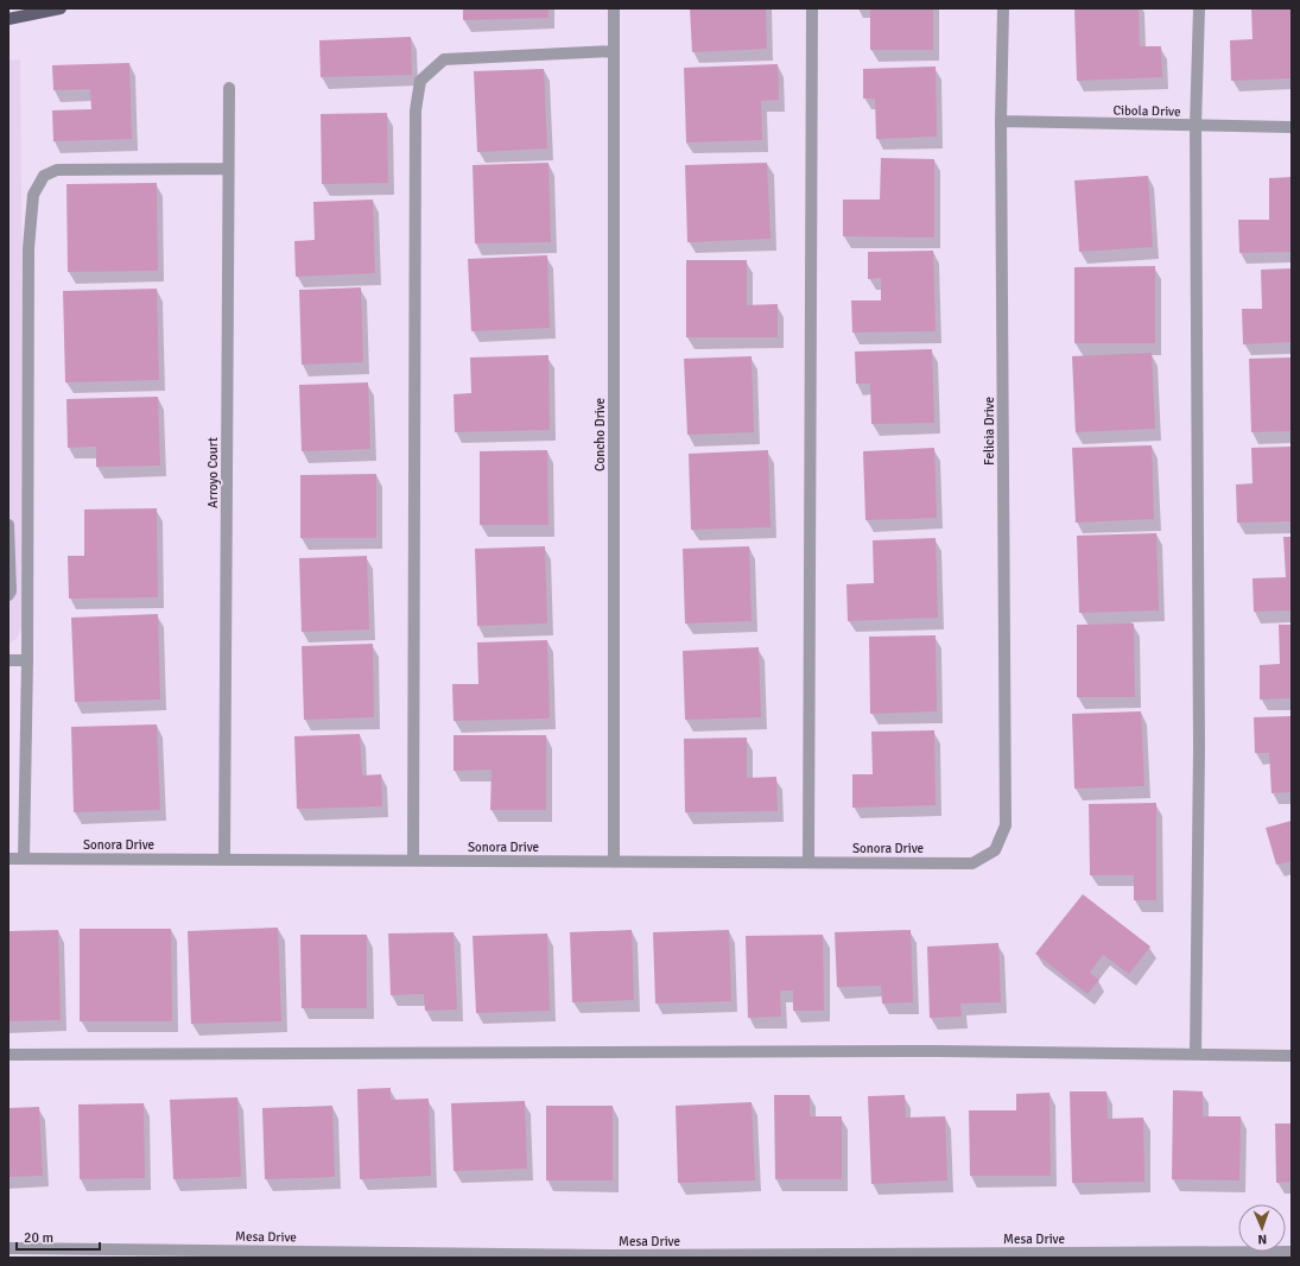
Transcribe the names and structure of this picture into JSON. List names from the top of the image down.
{
  "streets": {
    "street": [
      "Cibola Drive",
      "Felicia Drive",
      "Concho Drive",
      "Arroyo Court",
      "Sonora Drive",
      "Mesa Drive"
    ]
  },
  "crossings": [
    ["Cibola Drive", "Felicia Drive"],
    ["Felicia Drive", "Sonora Drive"],
    ["Concho Drive", "Sonora Drive"],
    ["Arroyo Court", "Sonora Drive"]
  ],
  "scale_bar": "20 m",
  "north": "bottom"
}
